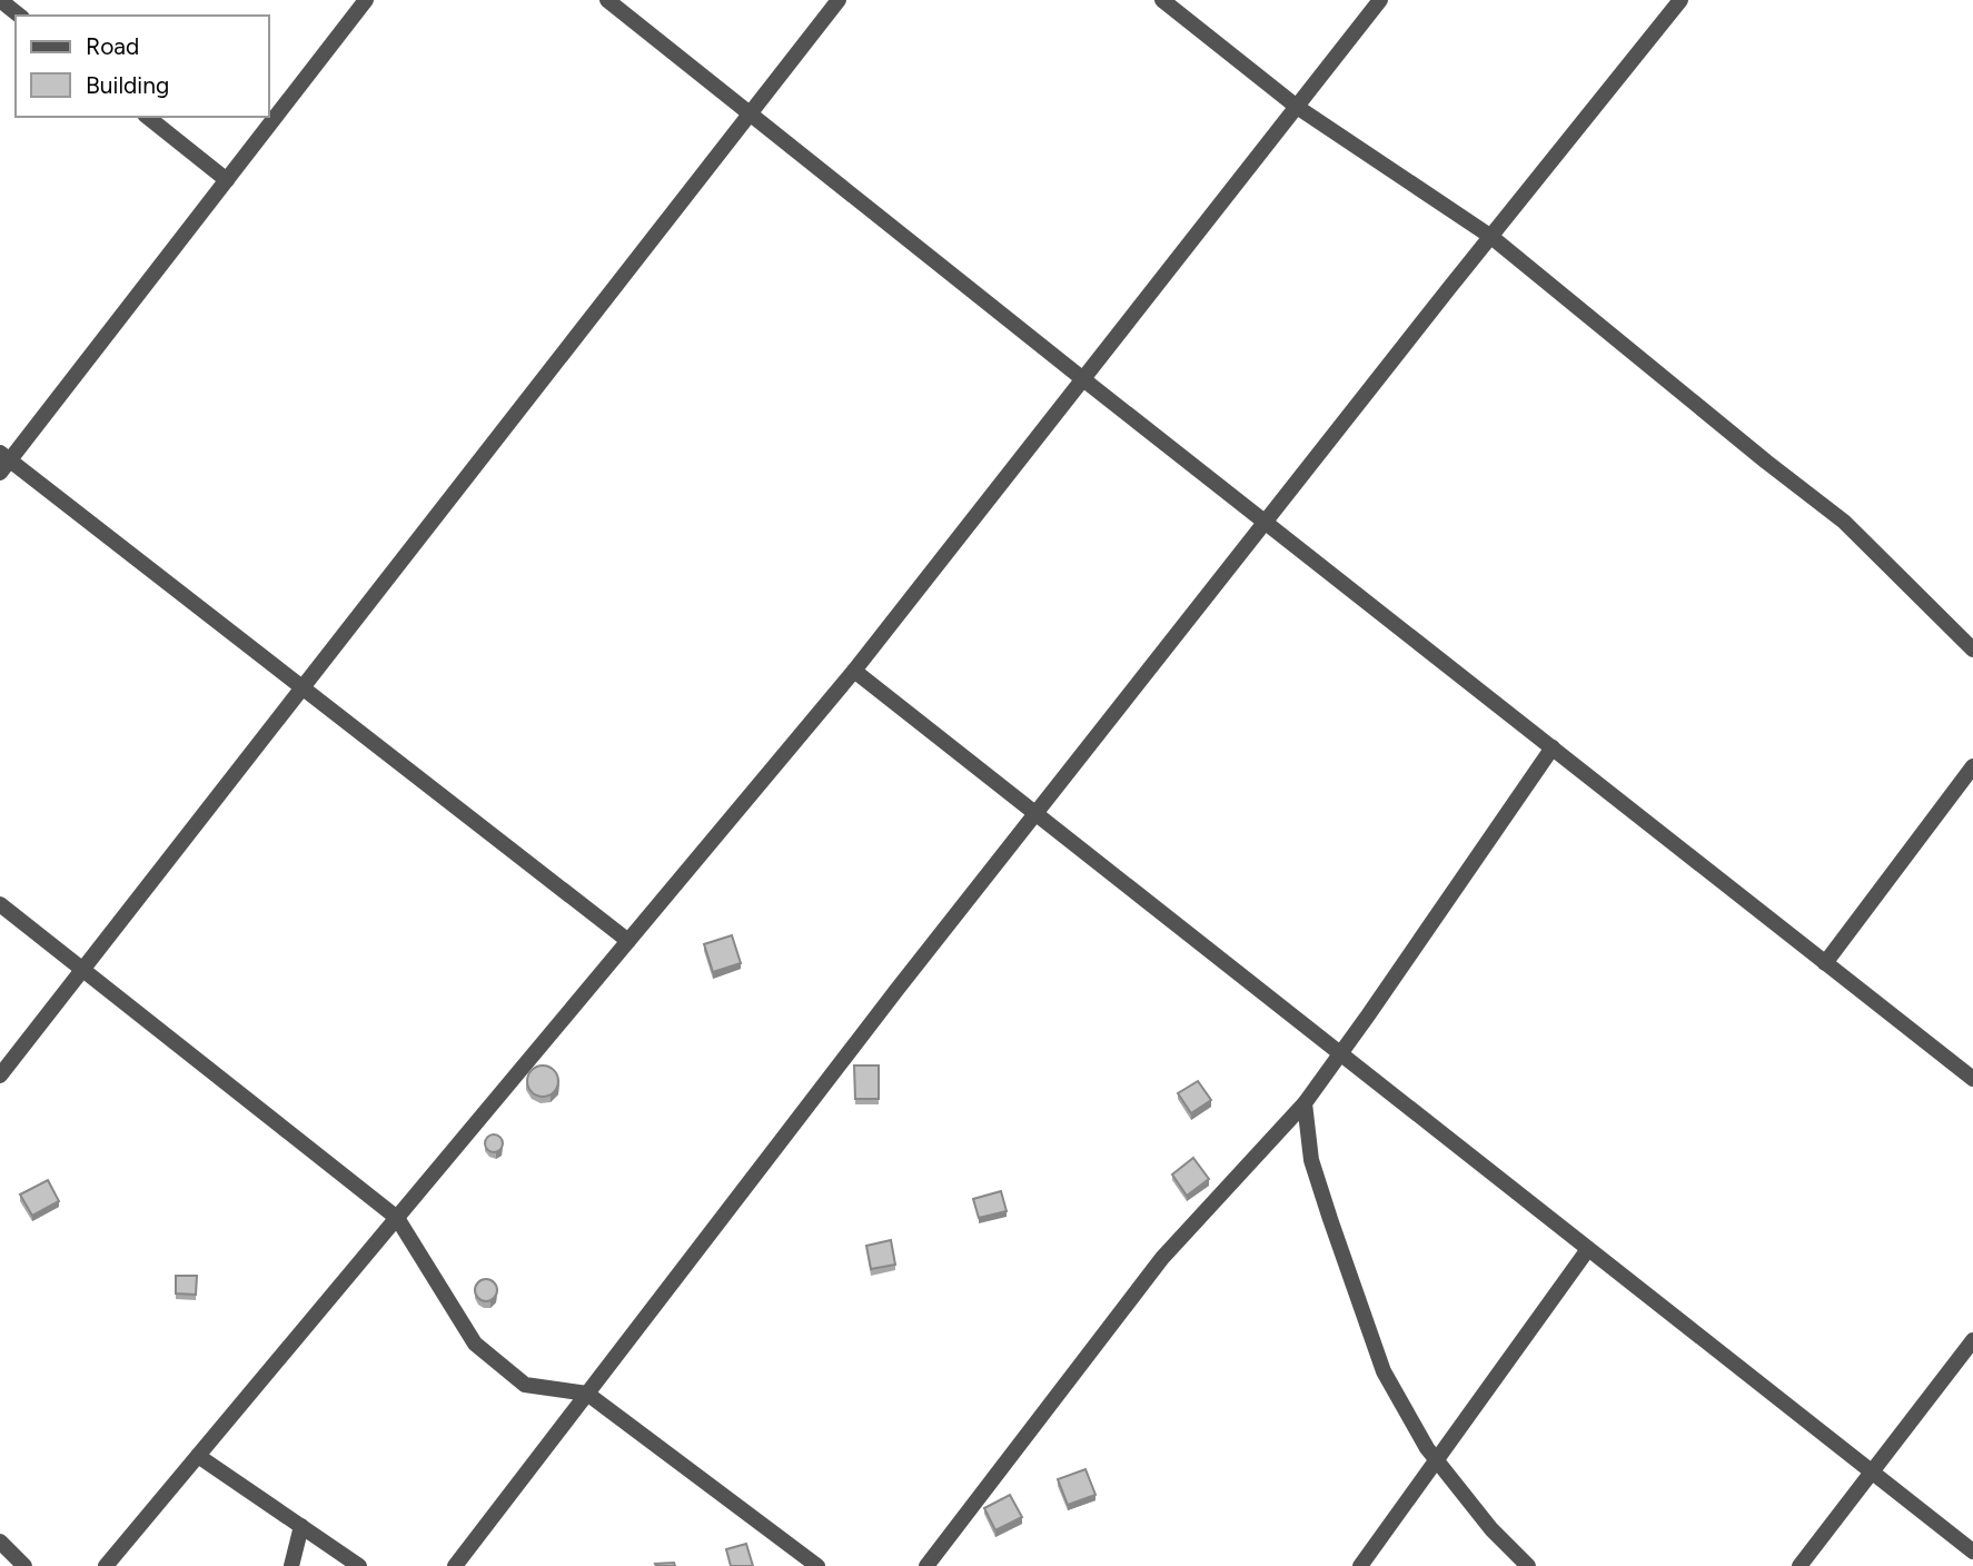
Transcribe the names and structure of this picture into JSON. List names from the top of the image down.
{
  "legend": ["Road", "Building"]
}
